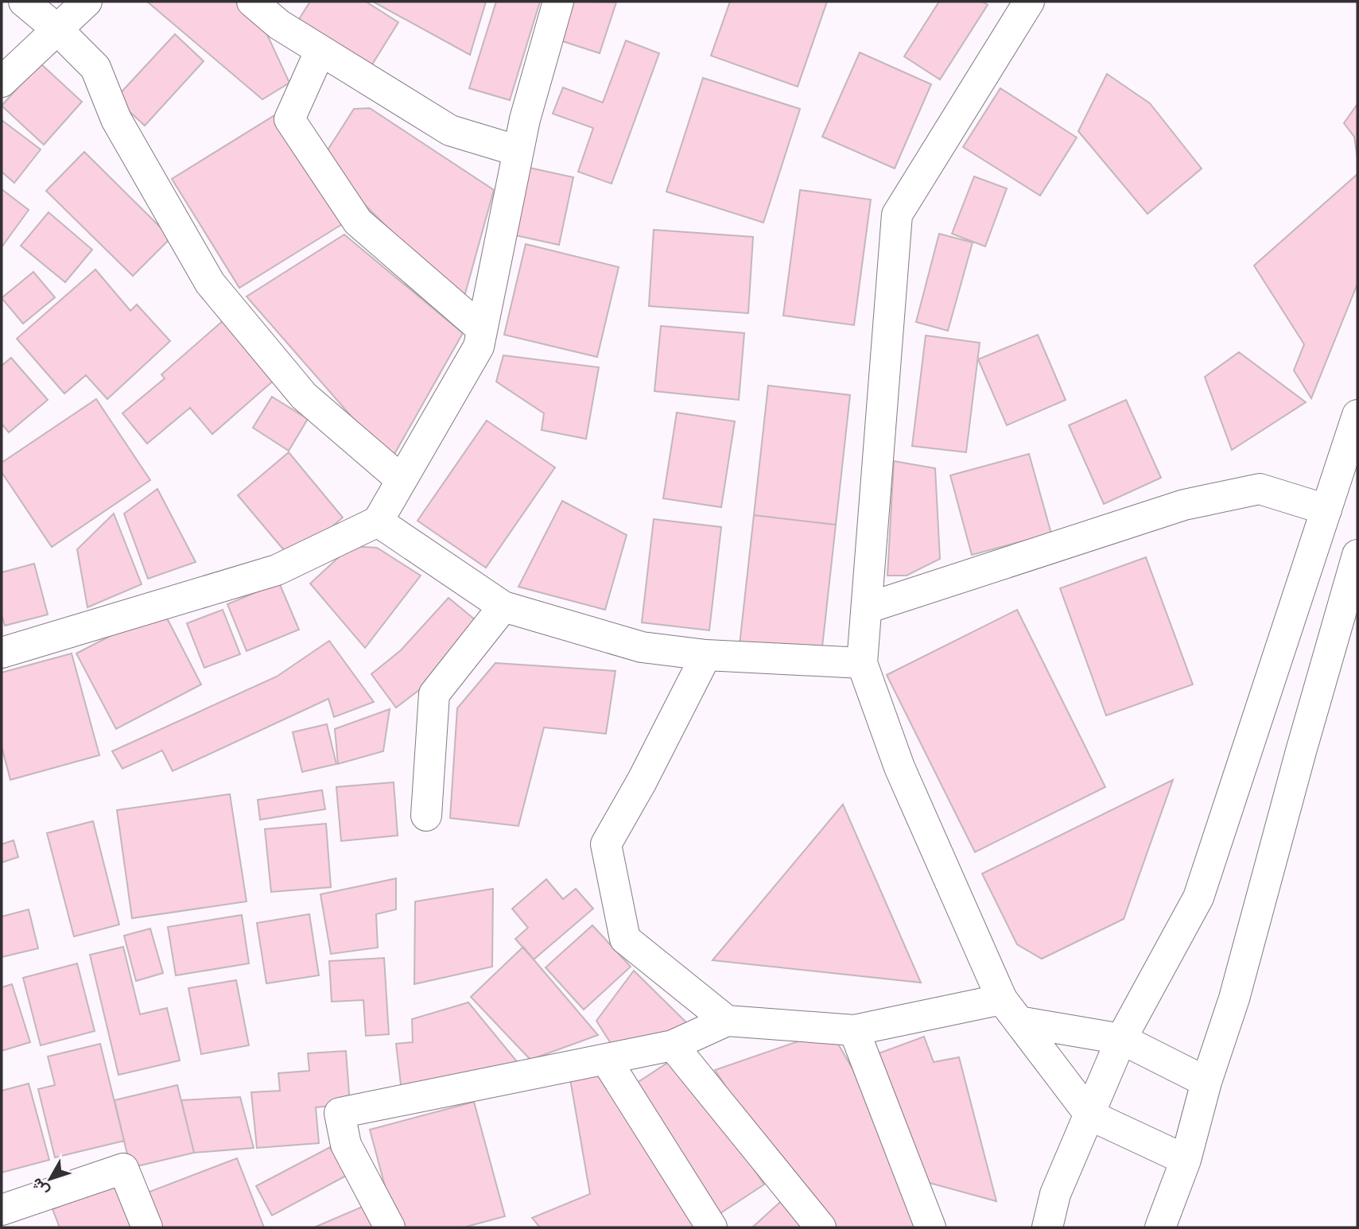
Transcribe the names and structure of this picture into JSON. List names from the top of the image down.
{
  "north": "bottom left"
}
